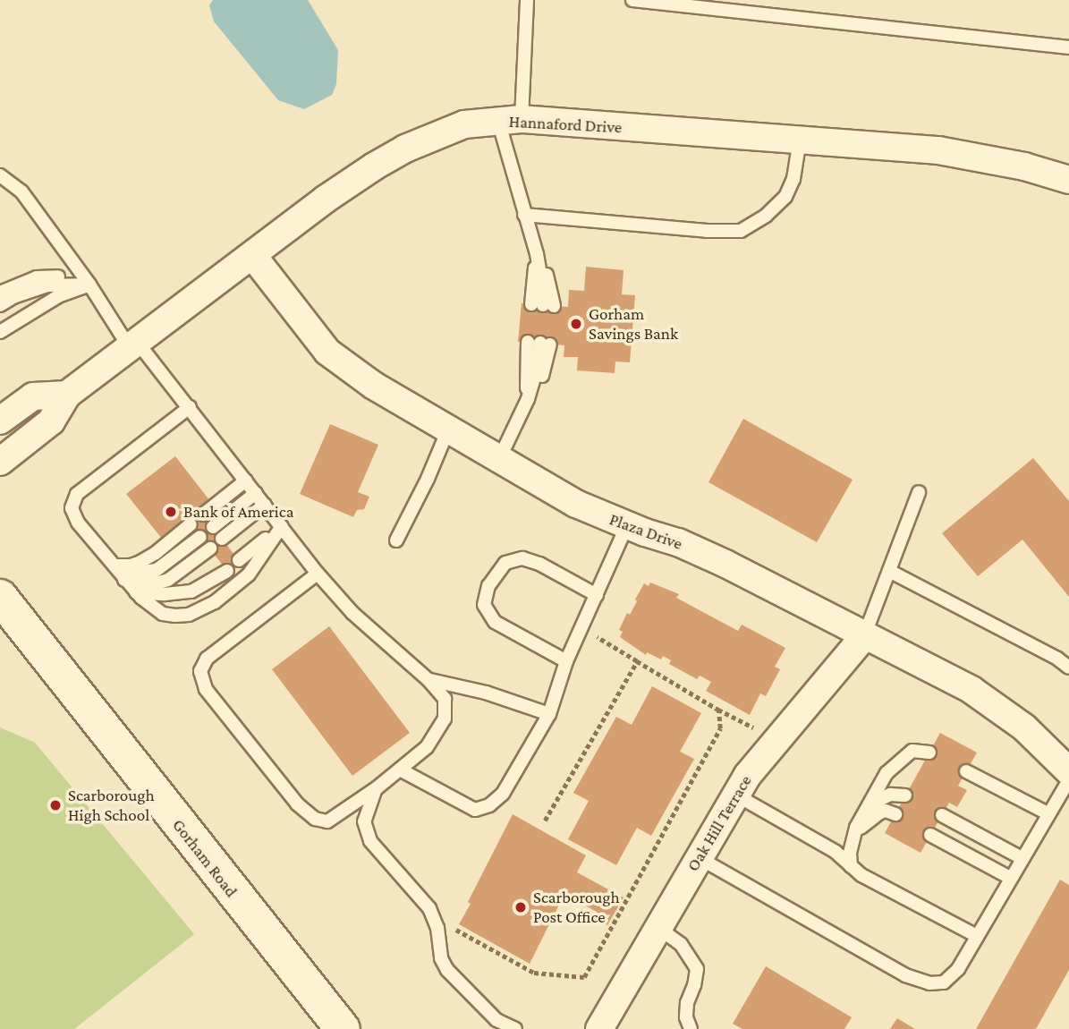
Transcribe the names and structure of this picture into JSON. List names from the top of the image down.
{
  "streets": {
    "main road": ["Gorham Road"],
    "street": ["Hannaford Drive", "Plaza Drive", "Oak Hill Terrace"]
  },
  "crossings": [
    ["Hannaford Drive", "Plaza Drive"],
    ["Plaza Drive", "Oak Hill Terrace"]
  ],
  "places": [
    "Gorham Savings Bank",
    "Bank of America",
    "Scarborough High School",
    "Scarborough Post Office"
  ]
}
